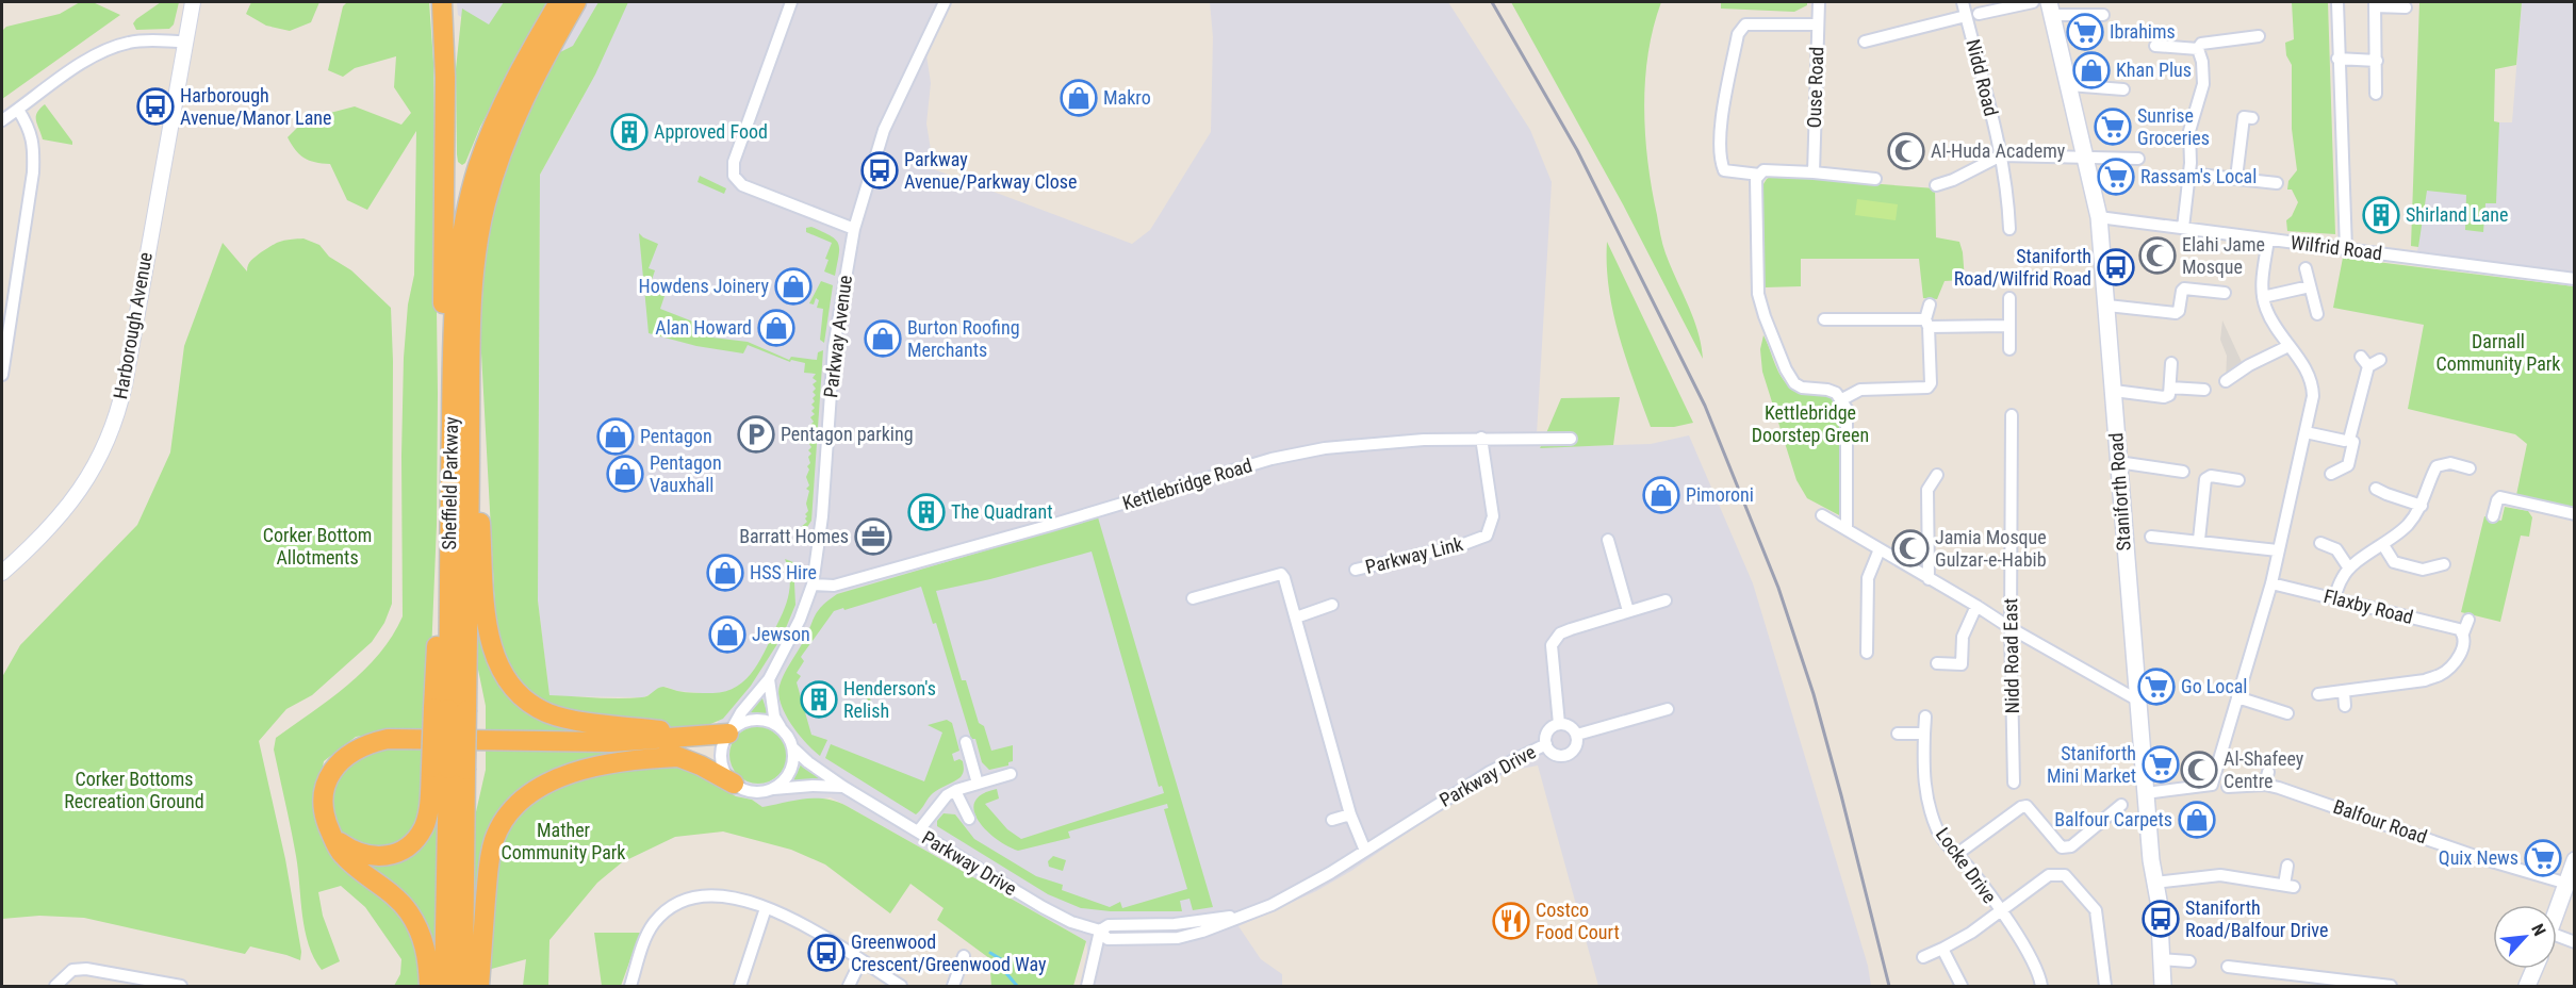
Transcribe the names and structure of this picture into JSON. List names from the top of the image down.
{
  "streets": {
    "highway": ["Sheffield Parkway"],
    "main road": ["Staniforth Road"],
    "street": [
      "Nidd Road",
      "Ouse Road",
      "Wilfrid Road",
      "Harborough Avenue",
      "Parkway Avenue",
      "Kettlebridge Road",
      "Parkway Link",
      "Flaxby Road",
      "Nidd Road East",
      "Parkway Drive",
      "Balfour Road",
      "Locke Drive"
    ]
  },
  "crossings": [
    ["Wilfrid Road", "Staniforth Road"],
    ["Parkway Avenue", "Kettlebridge Road"],
    ["Parkway Avenue", "Parkway Drive"],
    ["Kettlebridge Road", "Parkway Link"]
  ],
  "parks": [
    "Darnall Community Park",
    "Kettlebridge Doorstep Green",
    "Corker Bottom Allotments",
    "Corker Bottoms Recreation Ground",
    "Mather Community Park"
  ],
  "places": {
    "supermarket": [
      "Ibrahims",
      "Sunrise Groceries",
      "Rassam's Local",
      "Go Local",
      "Staniforth Mini Market",
      "Quix News"
    ],
    "shop": [
      "Khan Plus",
      "Makro",
      "Howdens Joinery",
      "Alan Howard",
      "Burton Roofing Merchants",
      "Pentagon",
      "Pentagon Vauxhall",
      "Pimoroni",
      "HSS Hire",
      "Jewson",
      "Balfour Carpets"
    ],
    "bus stop": [
      "Harborough Avenue/Manor Lane",
      "Parkway Avenue/Parkway Close",
      "Staniforth Road/Wilfrid Road",
      "Staniforth Road/Balfour Drive",
      "Greenwood Crescent/Greenwood Way"
    ],
    "building": [
      "Approved Food",
      "Shirland Lane",
      "The Quadrant",
      "Henderson's Relish"
    ],
    "mosque": [
      "Al-Huda Academy",
      "Elahi Jame Mosque",
      "Jamia Mosque Gulzar-e-Habib",
      "Al-Shafeey Centre"
    ],
    "parking": ["Pentagon parking"],
    "office": ["Barratt Homes"],
    "restaurant": ["Costco Food Court"]
  },
  "north": "top right"
}
